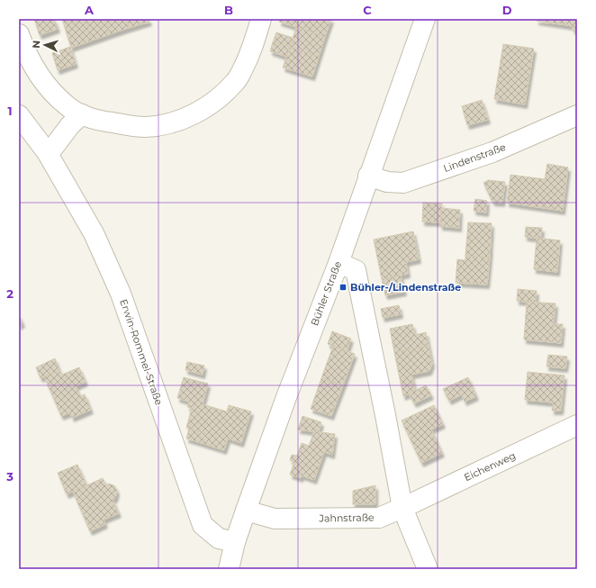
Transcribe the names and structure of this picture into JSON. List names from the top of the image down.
{
  "streets": {
    "street": [
      "Lindenstraße",
      "Bühler Straße",
      "Erwin-Rommel-Straße",
      "Eichenweg",
      "Jahnstraße"
    ]
  },
  "crossings": [
    ["Lindenstraße", "Bühler Straße"],
    ["Bühler Straße", "Erwin-Rommel-Straße"],
    ["Bühler Straße", "Jahnstraße"],
    ["Eichenweg", "Jahnstraße"]
  ],
  "places": {
    "transit": ["Bühler-/Lindenstraße"]
  },
  "north": "left",
  "grid": {
    "columns": [
      "A",
      "B",
      "C",
      "D"
    ],
    "rows": ["1", "2", "3"]
  }
}
